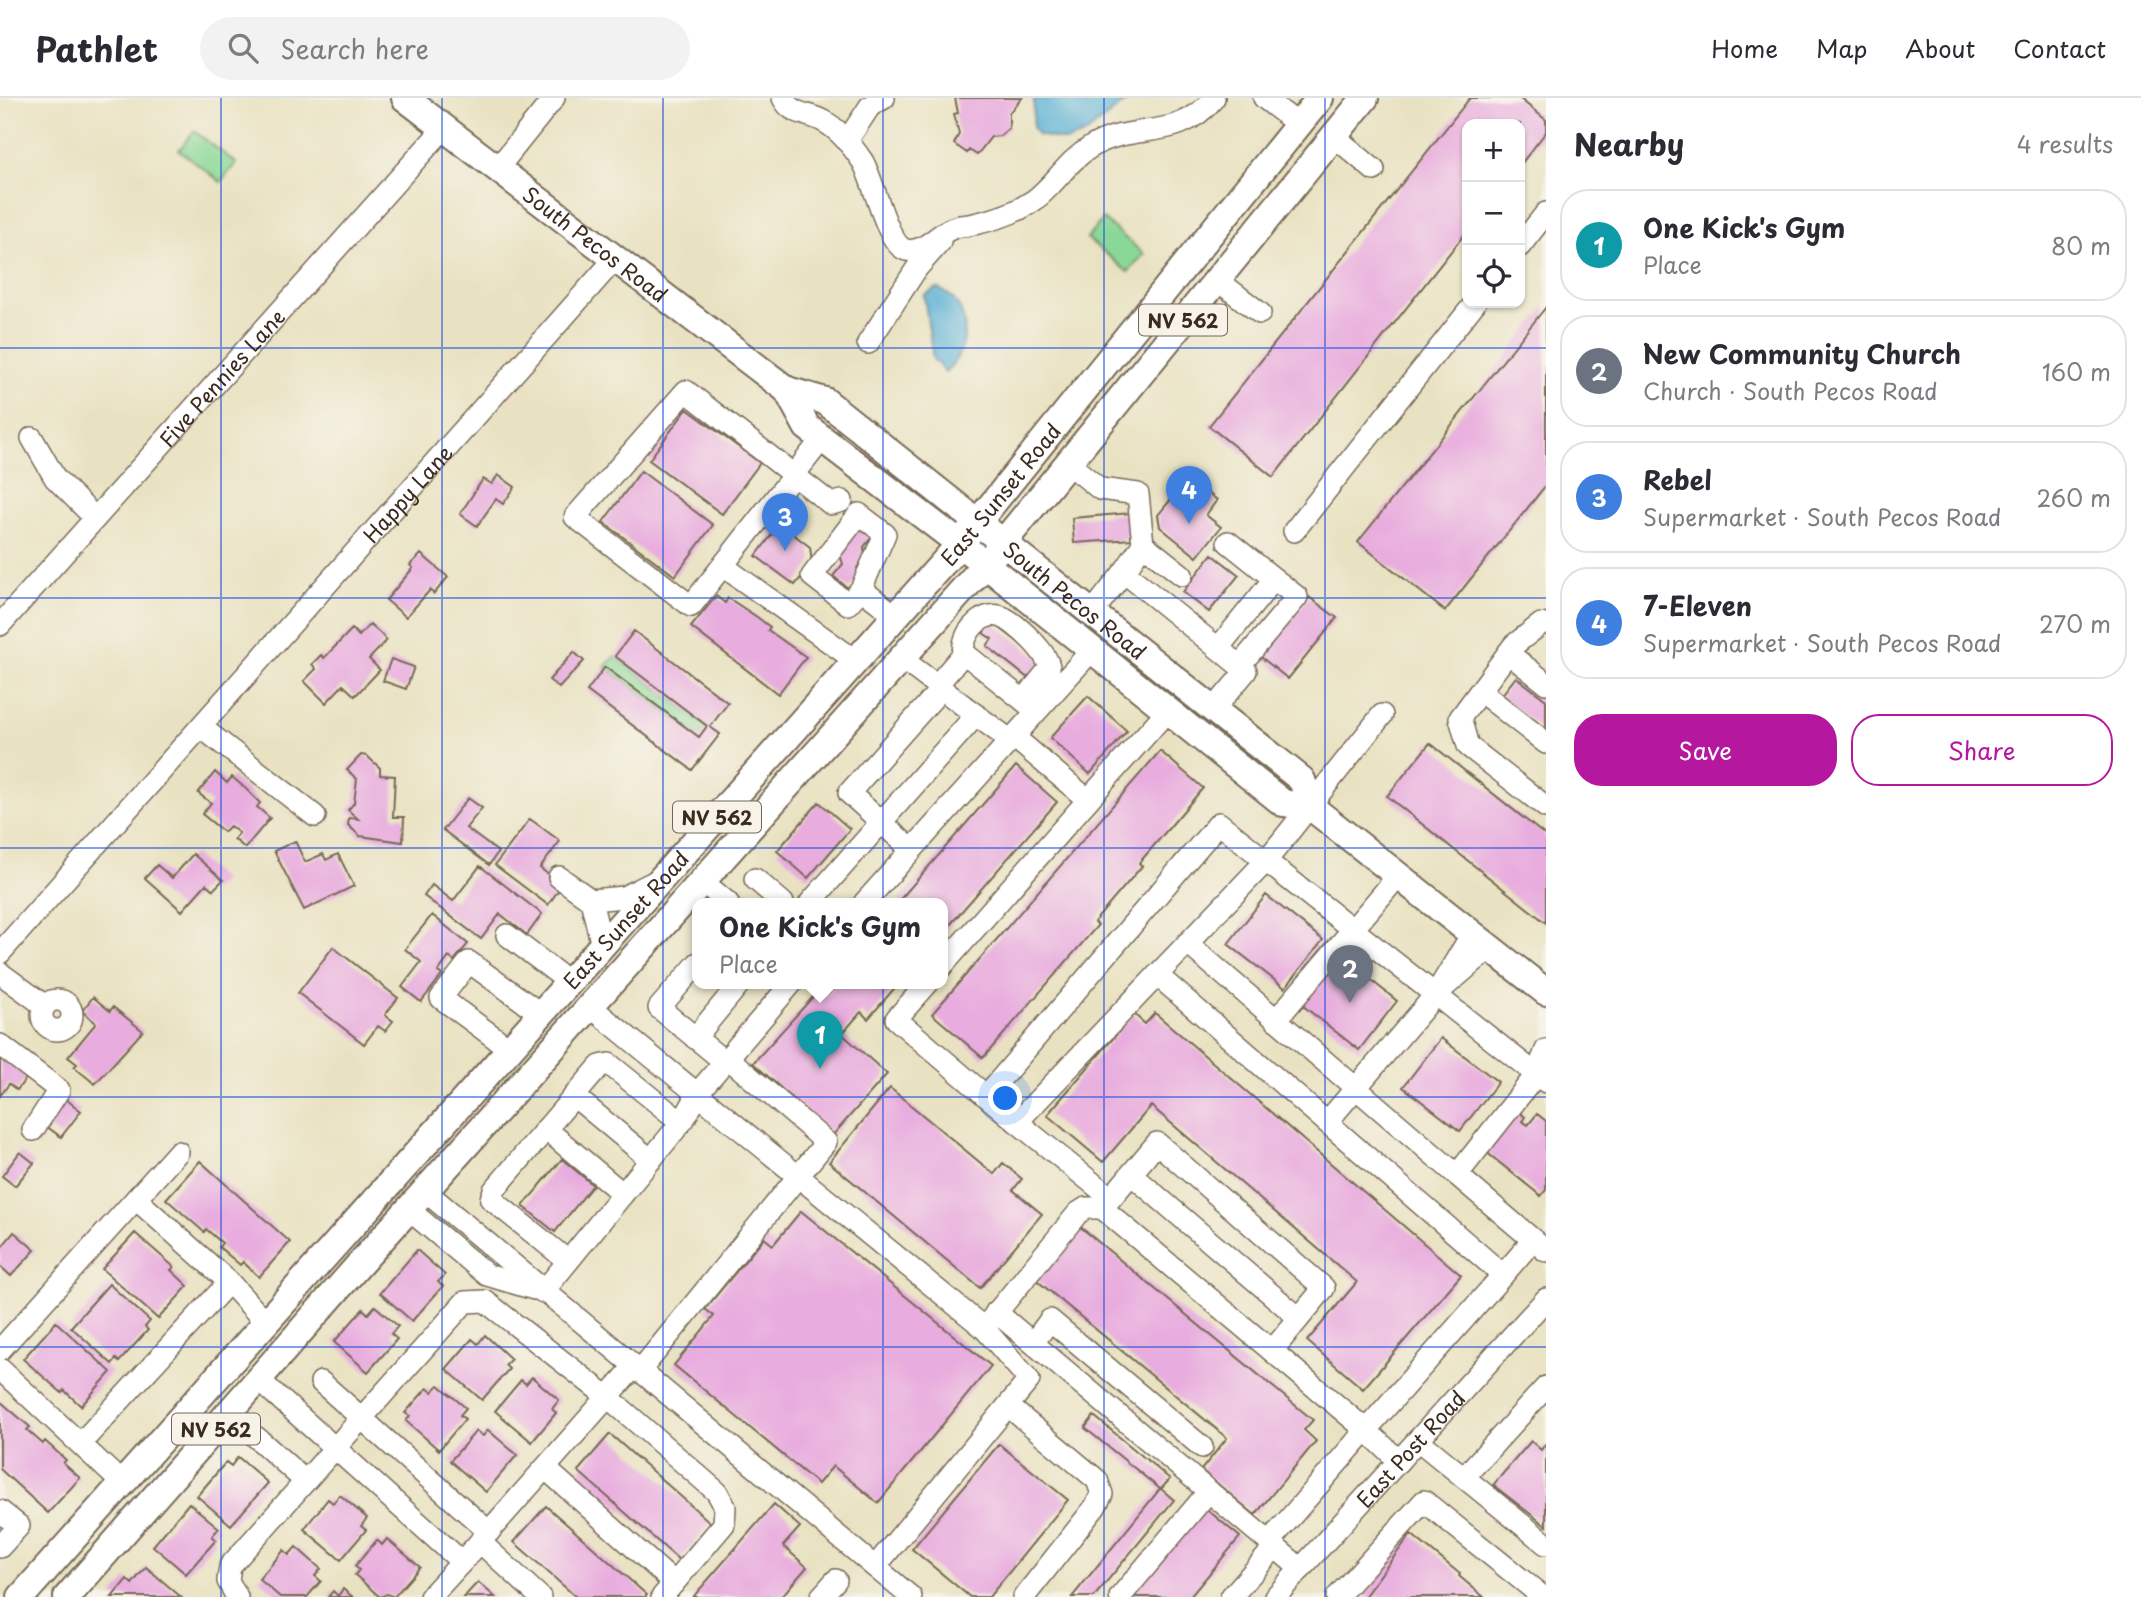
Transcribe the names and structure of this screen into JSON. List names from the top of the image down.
{
  "streets": {
    "main road": ["South Pecos Road", "NV 562", "East Sunset Road"],
    "street": ["Five Pennies Lane", "Happy Lane", "East Post Road"]
  },
  "crossings": [
    ["South Pecos Road", "Five Pennies Lane"],
    ["South Pecos Road", "Happy Lane"],
    ["South Pecos Road", "East Sunset Road"]
  ],
  "page": {
    "header": "Pathlet",
    "search": "Search here",
    "nav": [
      "Home",
      "Map",
      "About",
      "Contact"
    ],
    "heading": ["Nearby", "4 results"],
    "map_buttons": ["+", "−"],
    "list": [
      {
        "mark": "1",
        "name": "One Kick's Gym",
        "note": "Place",
        "value": "80 m"
      },
      {
        "mark": "2",
        "name": "New Community Church",
        "note": "Church · South Pecos Road",
        "value": "160 m"
      },
      {
        "mark": "3",
        "name": "Rebel",
        "note": "Supermarket · South Pecos Road",
        "value": "260 m"
      },
      {
        "mark": "4",
        "name": "7-Eleven",
        "note": "Supermarket · South Pecos Road",
        "value": "270 m"
      }
    ],
    "pins": [
      "4",
      "3",
      "2",
      "1"
    ],
    "buttons": ["Save", "Share"],
    "popup": ["One Kick's Gym", "Place"]
  }
}
